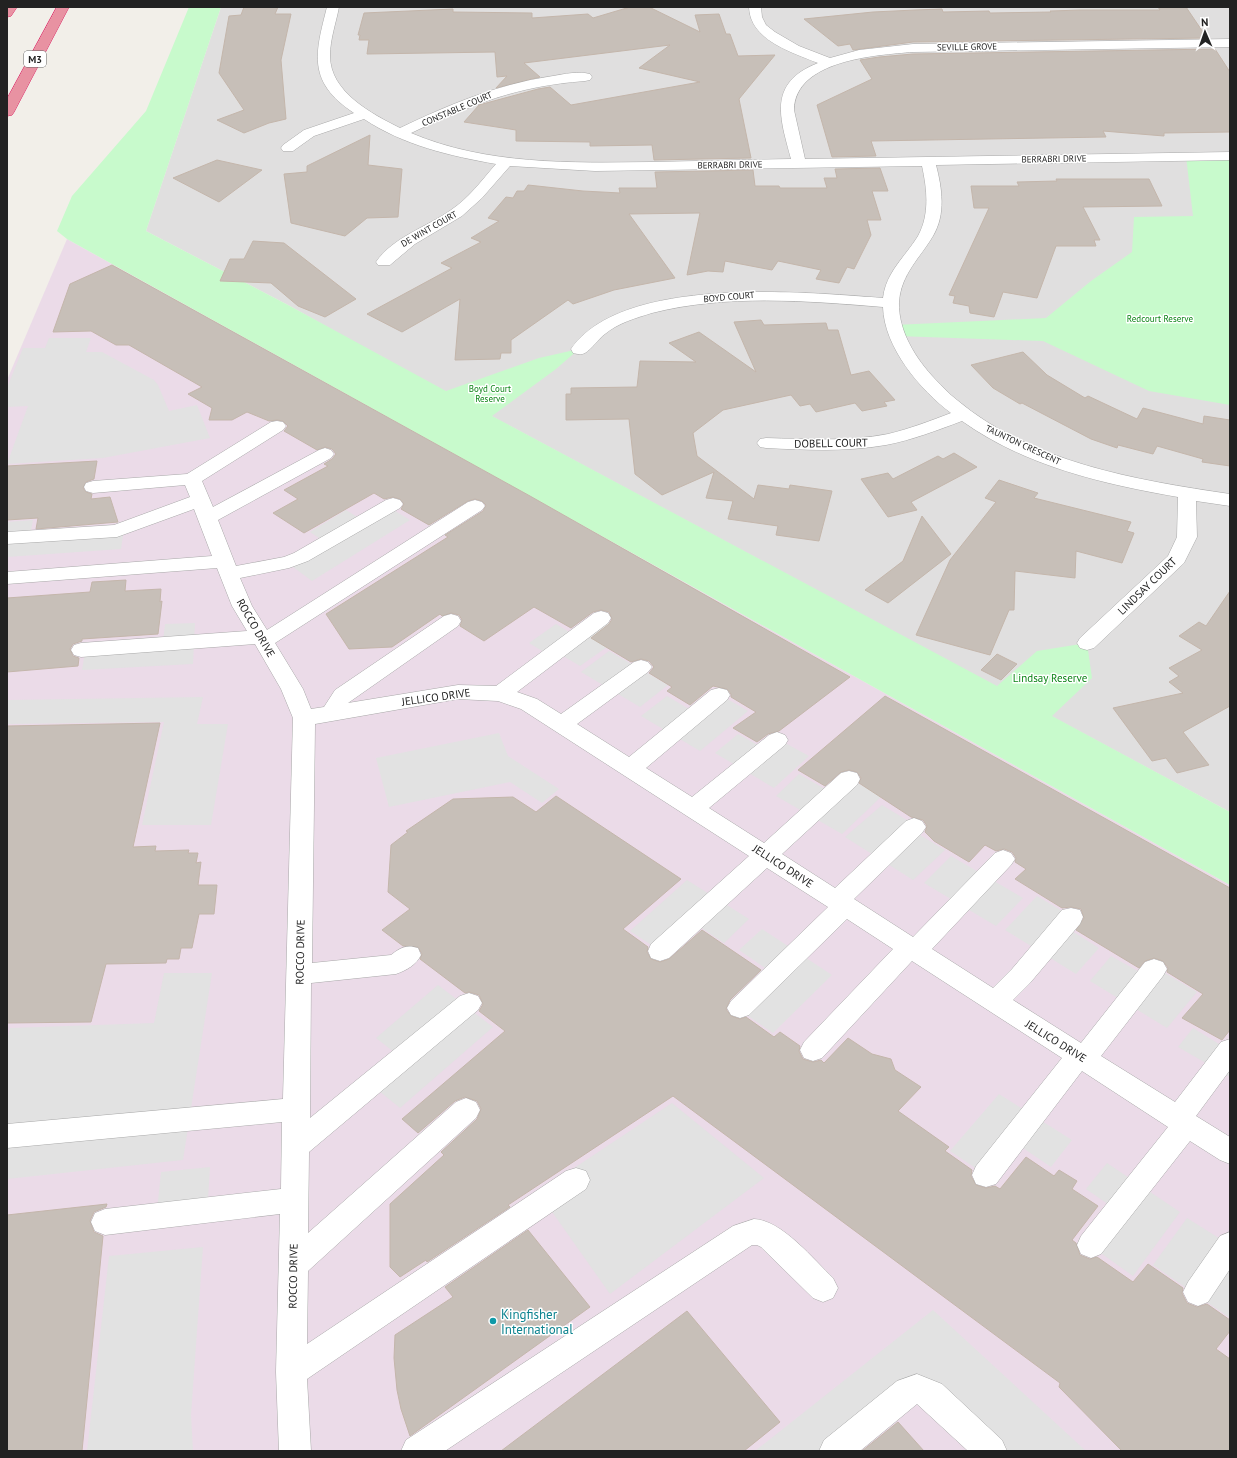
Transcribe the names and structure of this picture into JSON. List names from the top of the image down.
{
  "streets": {
    "highway": ["M3"],
    "street": [
      "SEVILLE GROVE",
      "CONSTABLE COURT",
      "BERRABRI DRIVE",
      "DE WINT COURT",
      "BOYD COURT",
      "DOBELL COURT",
      "TAUNTON CRESCENT",
      "LINDSAY COURT",
      "ROCCO DRIVE",
      "JELLICO DRIVE"
    ]
  },
  "crossings": [
    ["SEVILLE GROVE", "BERRABRI DRIVE"],
    ["CONSTABLE COURT", "BERRABRI DRIVE"],
    ["BERRABRI DRIVE", "DE WINT COURT"],
    ["BERRABRI DRIVE", "TAUNTON CRESCENT"],
    ["BOYD COURT", "TAUNTON CRESCENT"],
    ["DOBELL COURT", "TAUNTON CRESCENT"],
    ["TAUNTON CRESCENT", "LINDSAY COURT"],
    ["ROCCO DRIVE", "JELLICO DRIVE"]
  ],
  "parks": ["Redcourt Reserve", "Boyd Court Reserve", "Lindsay Reserve"],
  "places": ["Kingfisher International"],
  "north": "top"
}
